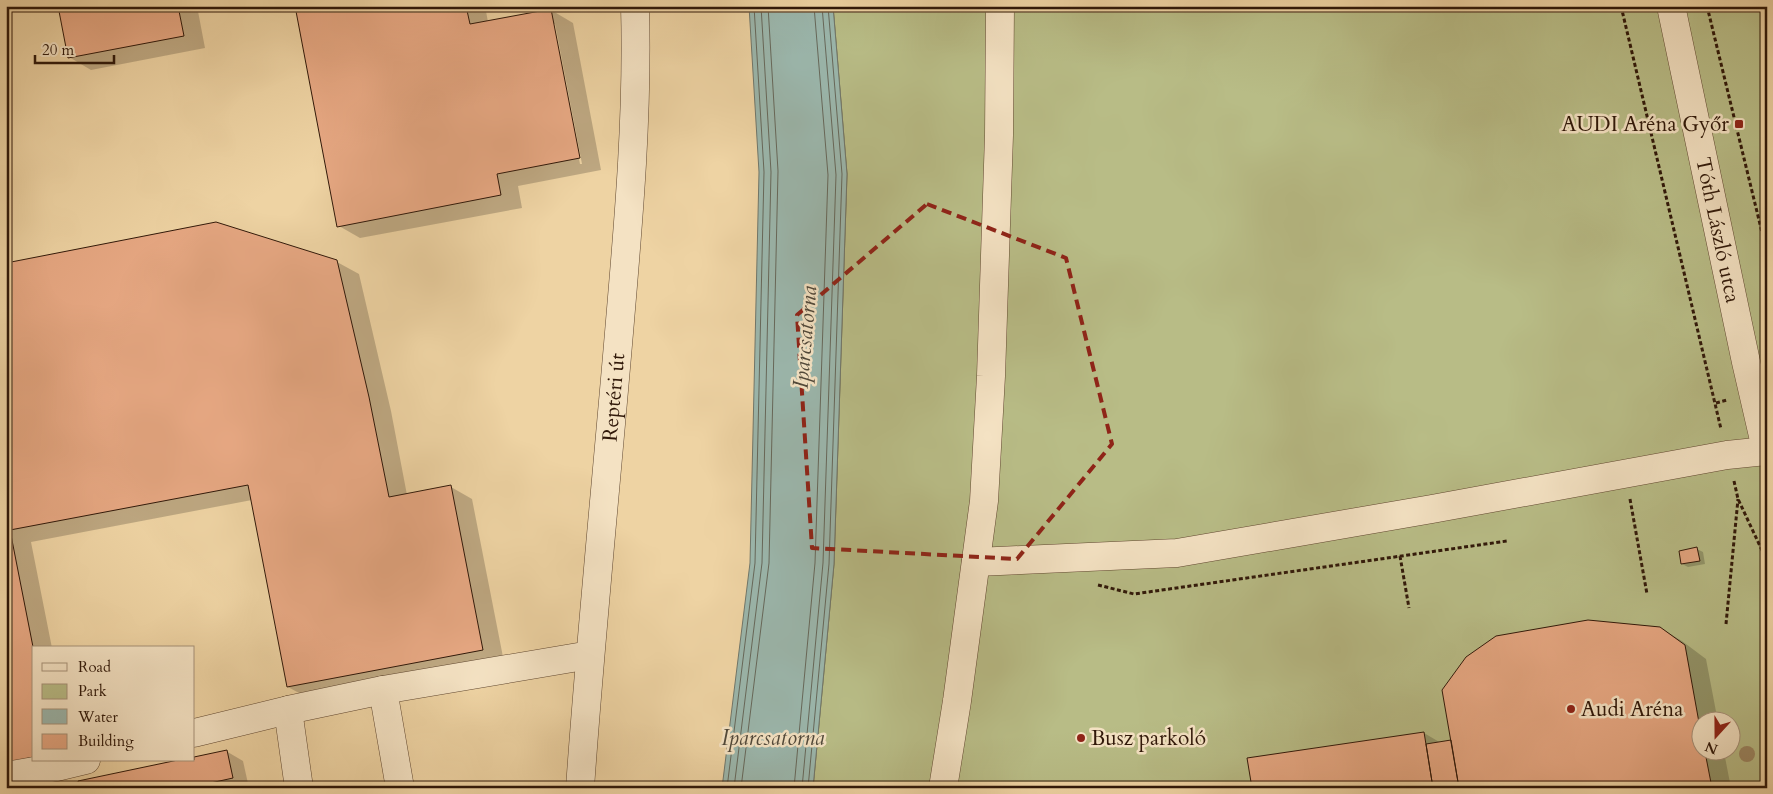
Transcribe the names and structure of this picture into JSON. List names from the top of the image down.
{
  "streets": {
    "street": ["Tóth László utca", "Reptéri út"]
  },
  "water": ["Iparcsatorna"],
  "places": {
    "transit": ["AUDI Aréna Győr"],
    "other": ["Audi Aréna", "Busz parkoló"]
  },
  "legend": [
    "Road",
    "Park",
    "Water",
    "Building"
  ],
  "scale_bar": "20 m",
  "north": "bottom"
}
